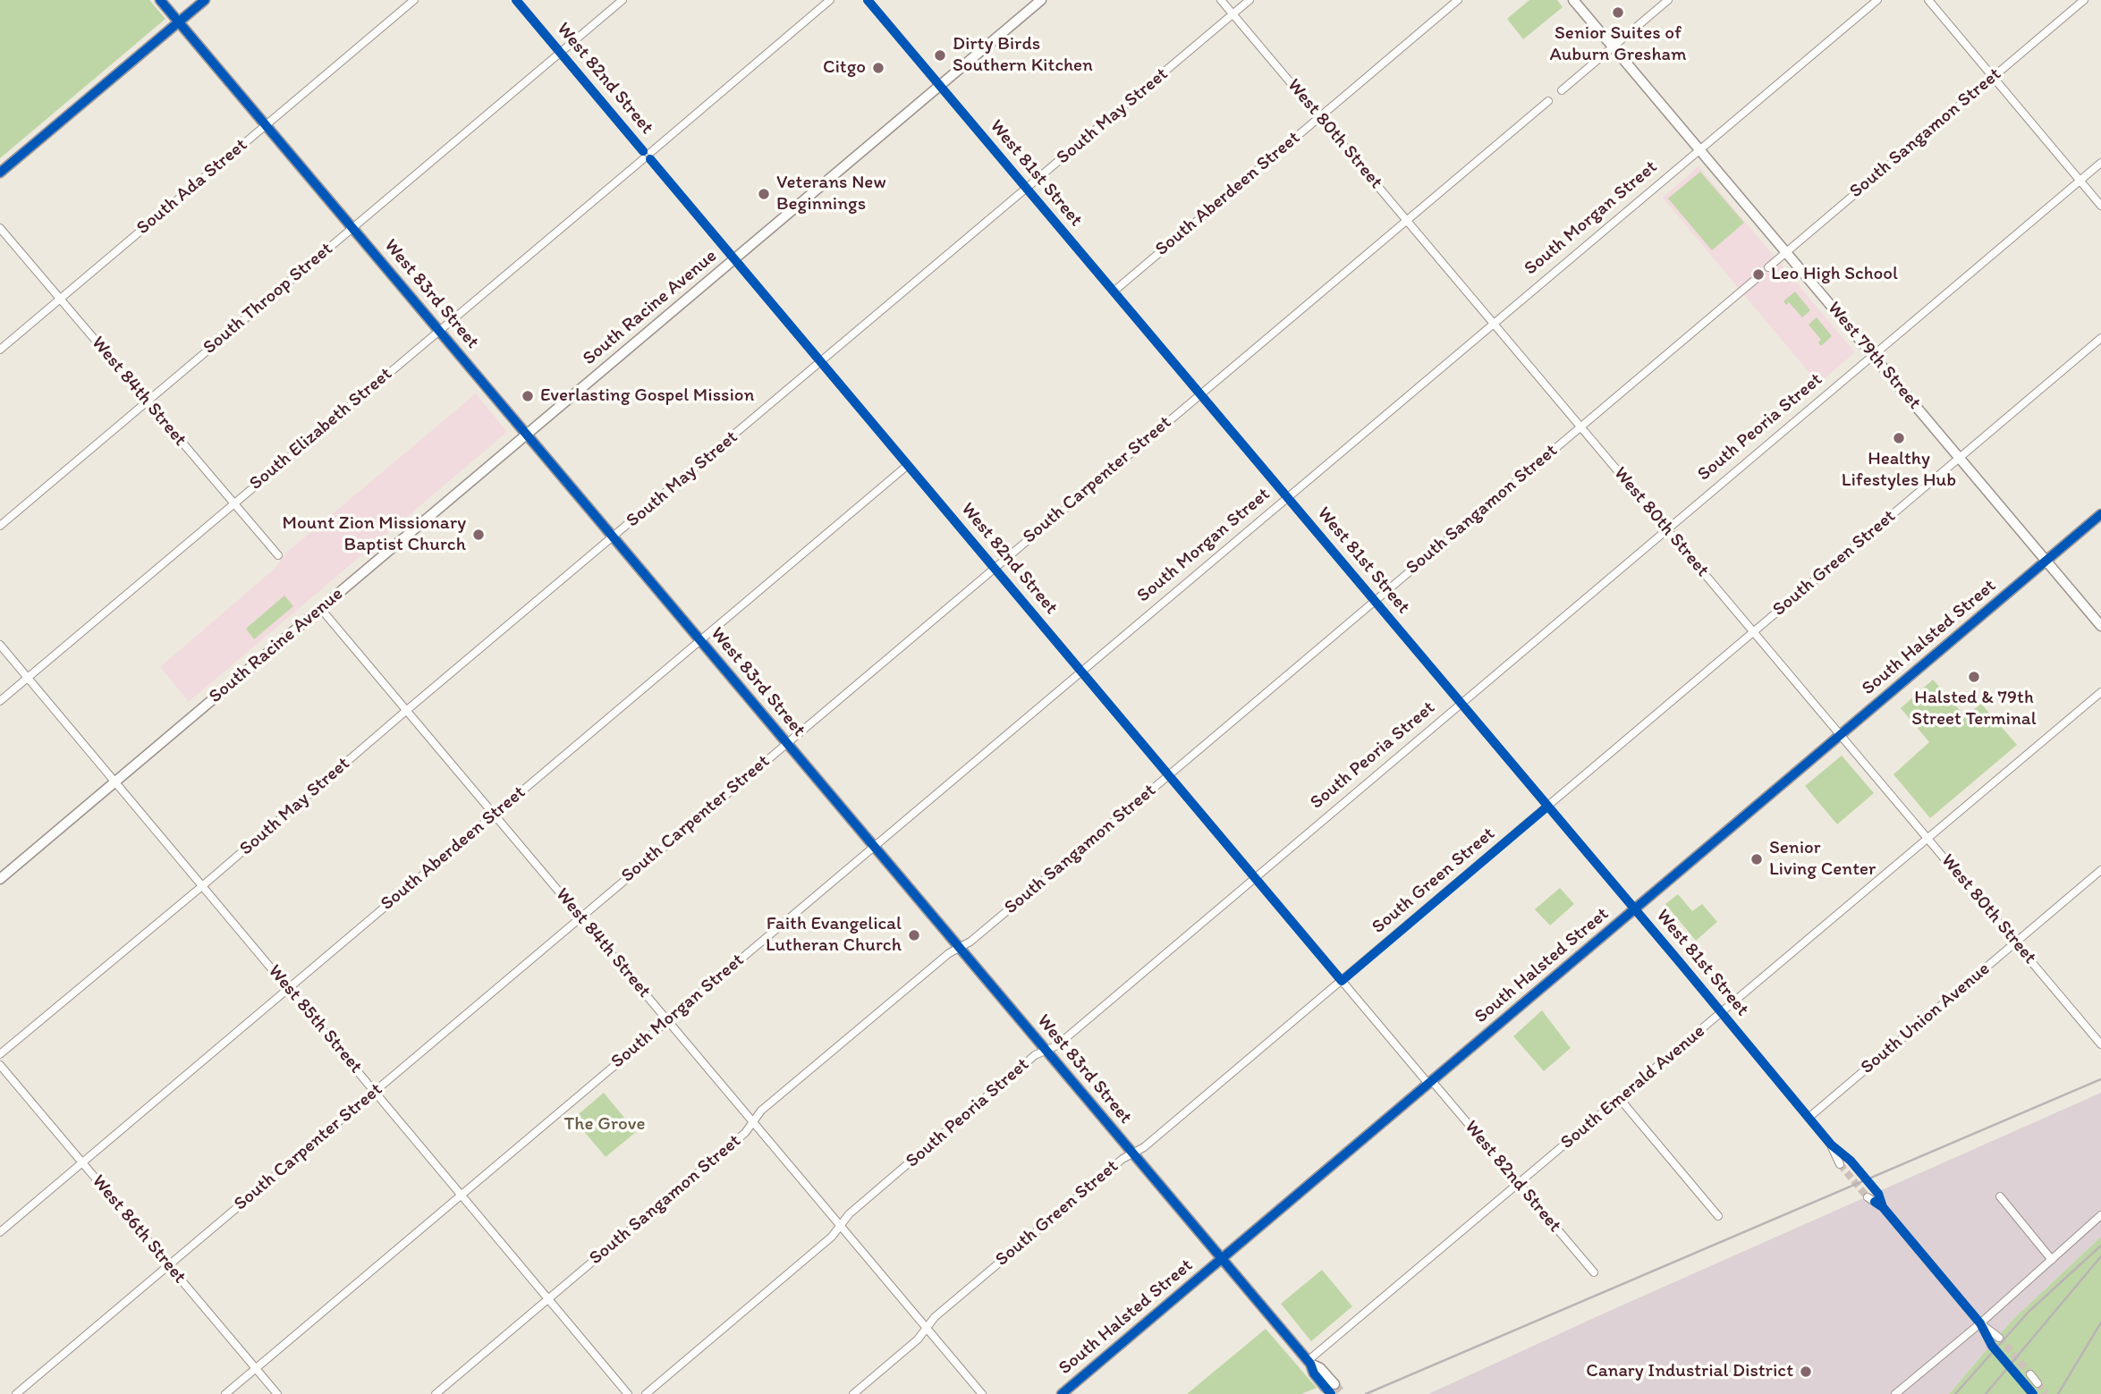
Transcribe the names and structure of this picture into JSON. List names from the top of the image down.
{
  "streets": {
    "street": [
      "West 82nd Street",
      "South May Street",
      "South Sangamon Street",
      "West 80th Street",
      "West 81st Street",
      "South Ada Street",
      "South Aberdeen Street",
      "South Morgan Street",
      "West 83rd Street",
      "South Throop Street",
      "South Racine Avenue",
      "West 79th Street",
      "West 84th Street",
      "South Peoria Street",
      "South Elizabeth Street",
      "South Carpenter Street",
      "South Green Street",
      "South Halsted Street",
      "South Union Avenue",
      "West 85th Street",
      "South Emerald Avenue",
      "West 86th Street"
    ]
  },
  "crossings": [
    ["West 82nd Street", "South May Street"],
    ["West 82nd Street", "South Sangamon Street"],
    ["West 82nd Street", "South Aberdeen Street"],
    ["West 82nd Street", "South Morgan Street"],
    ["West 82nd Street", "South Throop Street"],
    ["West 82nd Street", "South Racine Avenue"],
    ["West 82nd Street", "South Peoria Street"],
    ["West 82nd Street", "South Elizabeth Street"],
    ["West 82nd Street", "South Carpenter Street"],
    ["West 82nd Street", "South Green Street"],
    ["West 82nd Street", "South Halsted Street"],
    ["West 82nd Street", "South Emerald Avenue"],
    ["South May Street", "West 80th Street"],
    ["South May Street", "West 81st Street"],
    ["South May Street", "West 83rd Street"],
    ["South May Street", "West 84th Street"],
    ["South May Street", "West 85th Street"],
    ["South Sangamon Street", "West 80th Street"],
    ["South Sangamon Street", "West 81st Street"],
    ["South Sangamon Street", "West 83rd Street"],
    ["South Sangamon Street", "West 79th Street"],
    ["South Sangamon Street", "West 84th Street"],
    ["South Sangamon Street", "West 85th Street"],
    ["West 80th Street", "South Aberdeen Street"],
    ["West 80th Street", "South Morgan Street"],
    ["West 80th Street", "South Peoria Street"],
    ["West 80th Street", "South Carpenter Street"],
    ["West 80th Street", "South Green Street"],
    ["West 80th Street", "South Halsted Street"],
    ["West 80th Street", "South Union Avenue"],
    ["West 80th Street", "South Emerald Avenue"],
    ["West 81st Street", "South Aberdeen Street"],
    ["West 81st Street", "South Morgan Street"],
    ["West 81st Street", "South Racine Avenue"],
    ["West 81st Street", "South Peoria Street"],
    ["West 81st Street", "South Carpenter Street"],
    ["West 81st Street", "South Green Street"],
    ["West 81st Street", "South Halsted Street"],
    ["West 81st Street", "South Union Avenue"],
    ["West 81st Street", "South Emerald Avenue"],
    ["South Ada Street", "West 83rd Street"],
    ["South Ada Street", "West 84th Street"],
    ["South Aberdeen Street", "West 83rd Street"],
    ["South Aberdeen Street", "West 84th Street"],
    ["South Aberdeen Street", "West 85th Street"],
    ["South Aberdeen Street", "West 86th Street"],
    ["South Morgan Street", "West 83rd Street"],
    ["South Morgan Street", "West 79th Street"],
    ["South Morgan Street", "West 84th Street"],
    ["South Morgan Street", "West 85th Street"],
    ["South Morgan Street", "West 86th Street"],
    ["West 83rd Street", "South Throop Street"],
    ["West 83rd Street", "South Racine Avenue"],
    ["West 83rd Street", "South Peoria Street"],
    ["West 83rd Street", "South Elizabeth Street"],
    ["West 83rd Street", "South Carpenter Street"],
    ["West 83rd Street", "South Green Street"],
    ["West 83rd Street", "South Halsted Street"],
    ["West 83rd Street", "South Emerald Avenue"],
    ["South Throop Street", "West 84th Street"],
    ["South Racine Avenue", "West 84th Street"],
    ["South Racine Avenue", "West 85th Street"],
    ["West 79th Street", "South Peoria Street"],
    ["West 79th Street", "South Green Street"],
    ["West 79th Street", "South Halsted Street"],
    ["West 84th Street", "South Peoria Street"],
    ["West 84th Street", "South Elizabeth Street"],
    ["West 84th Street", "South Carpenter Street"],
    ["West 84th Street", "South Green Street"],
    ["South Elizabeth Street", "West 85th Street"],
    ["South Carpenter Street", "West 85th Street"],
    ["South Carpenter Street", "West 86th Street"]
  ],
  "parks": ["The Grove"],
  "places": [
    "Senior Suites of Auburn Gresham",
    "Dirty Birds Southern Kitchen",
    "Citgo",
    "Veterans New Beginnings",
    "Leo High School",
    "Everlasting Gospel Mission",
    "Healthy Lifestyles Hub",
    "Mount Zion Missionary Baptist Church",
    "Halsted & 79th Street Terminal",
    "Senior Living Center",
    "Faith Evangelical Lutheran Church",
    "Canary Industrial District"
  ]
}
